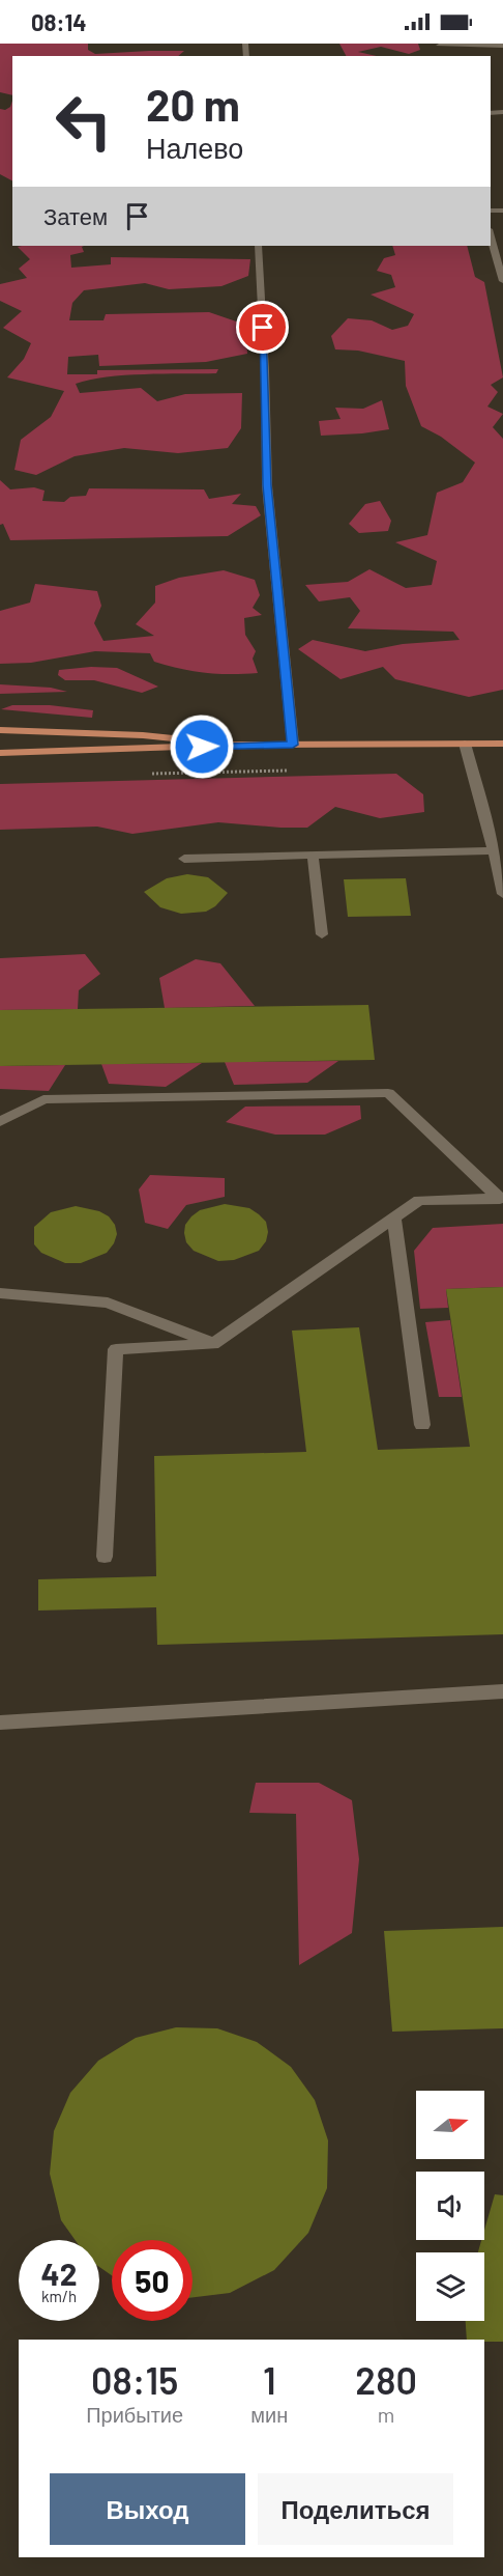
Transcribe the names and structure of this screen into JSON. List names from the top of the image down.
{
  "north": "right",
  "page": {
    "status": "08:14",
    "turn": ["20 m", "Налево"],
    "then": "Затем",
    "speed": "42 km/h",
    "limit": "50",
    "eta": [
      "08:15",
      "Прибытие",
      "1",
      "мин",
      "280",
      "m"
    ],
    "buttons": ["Выход", "Поделиться"]
  }
}
